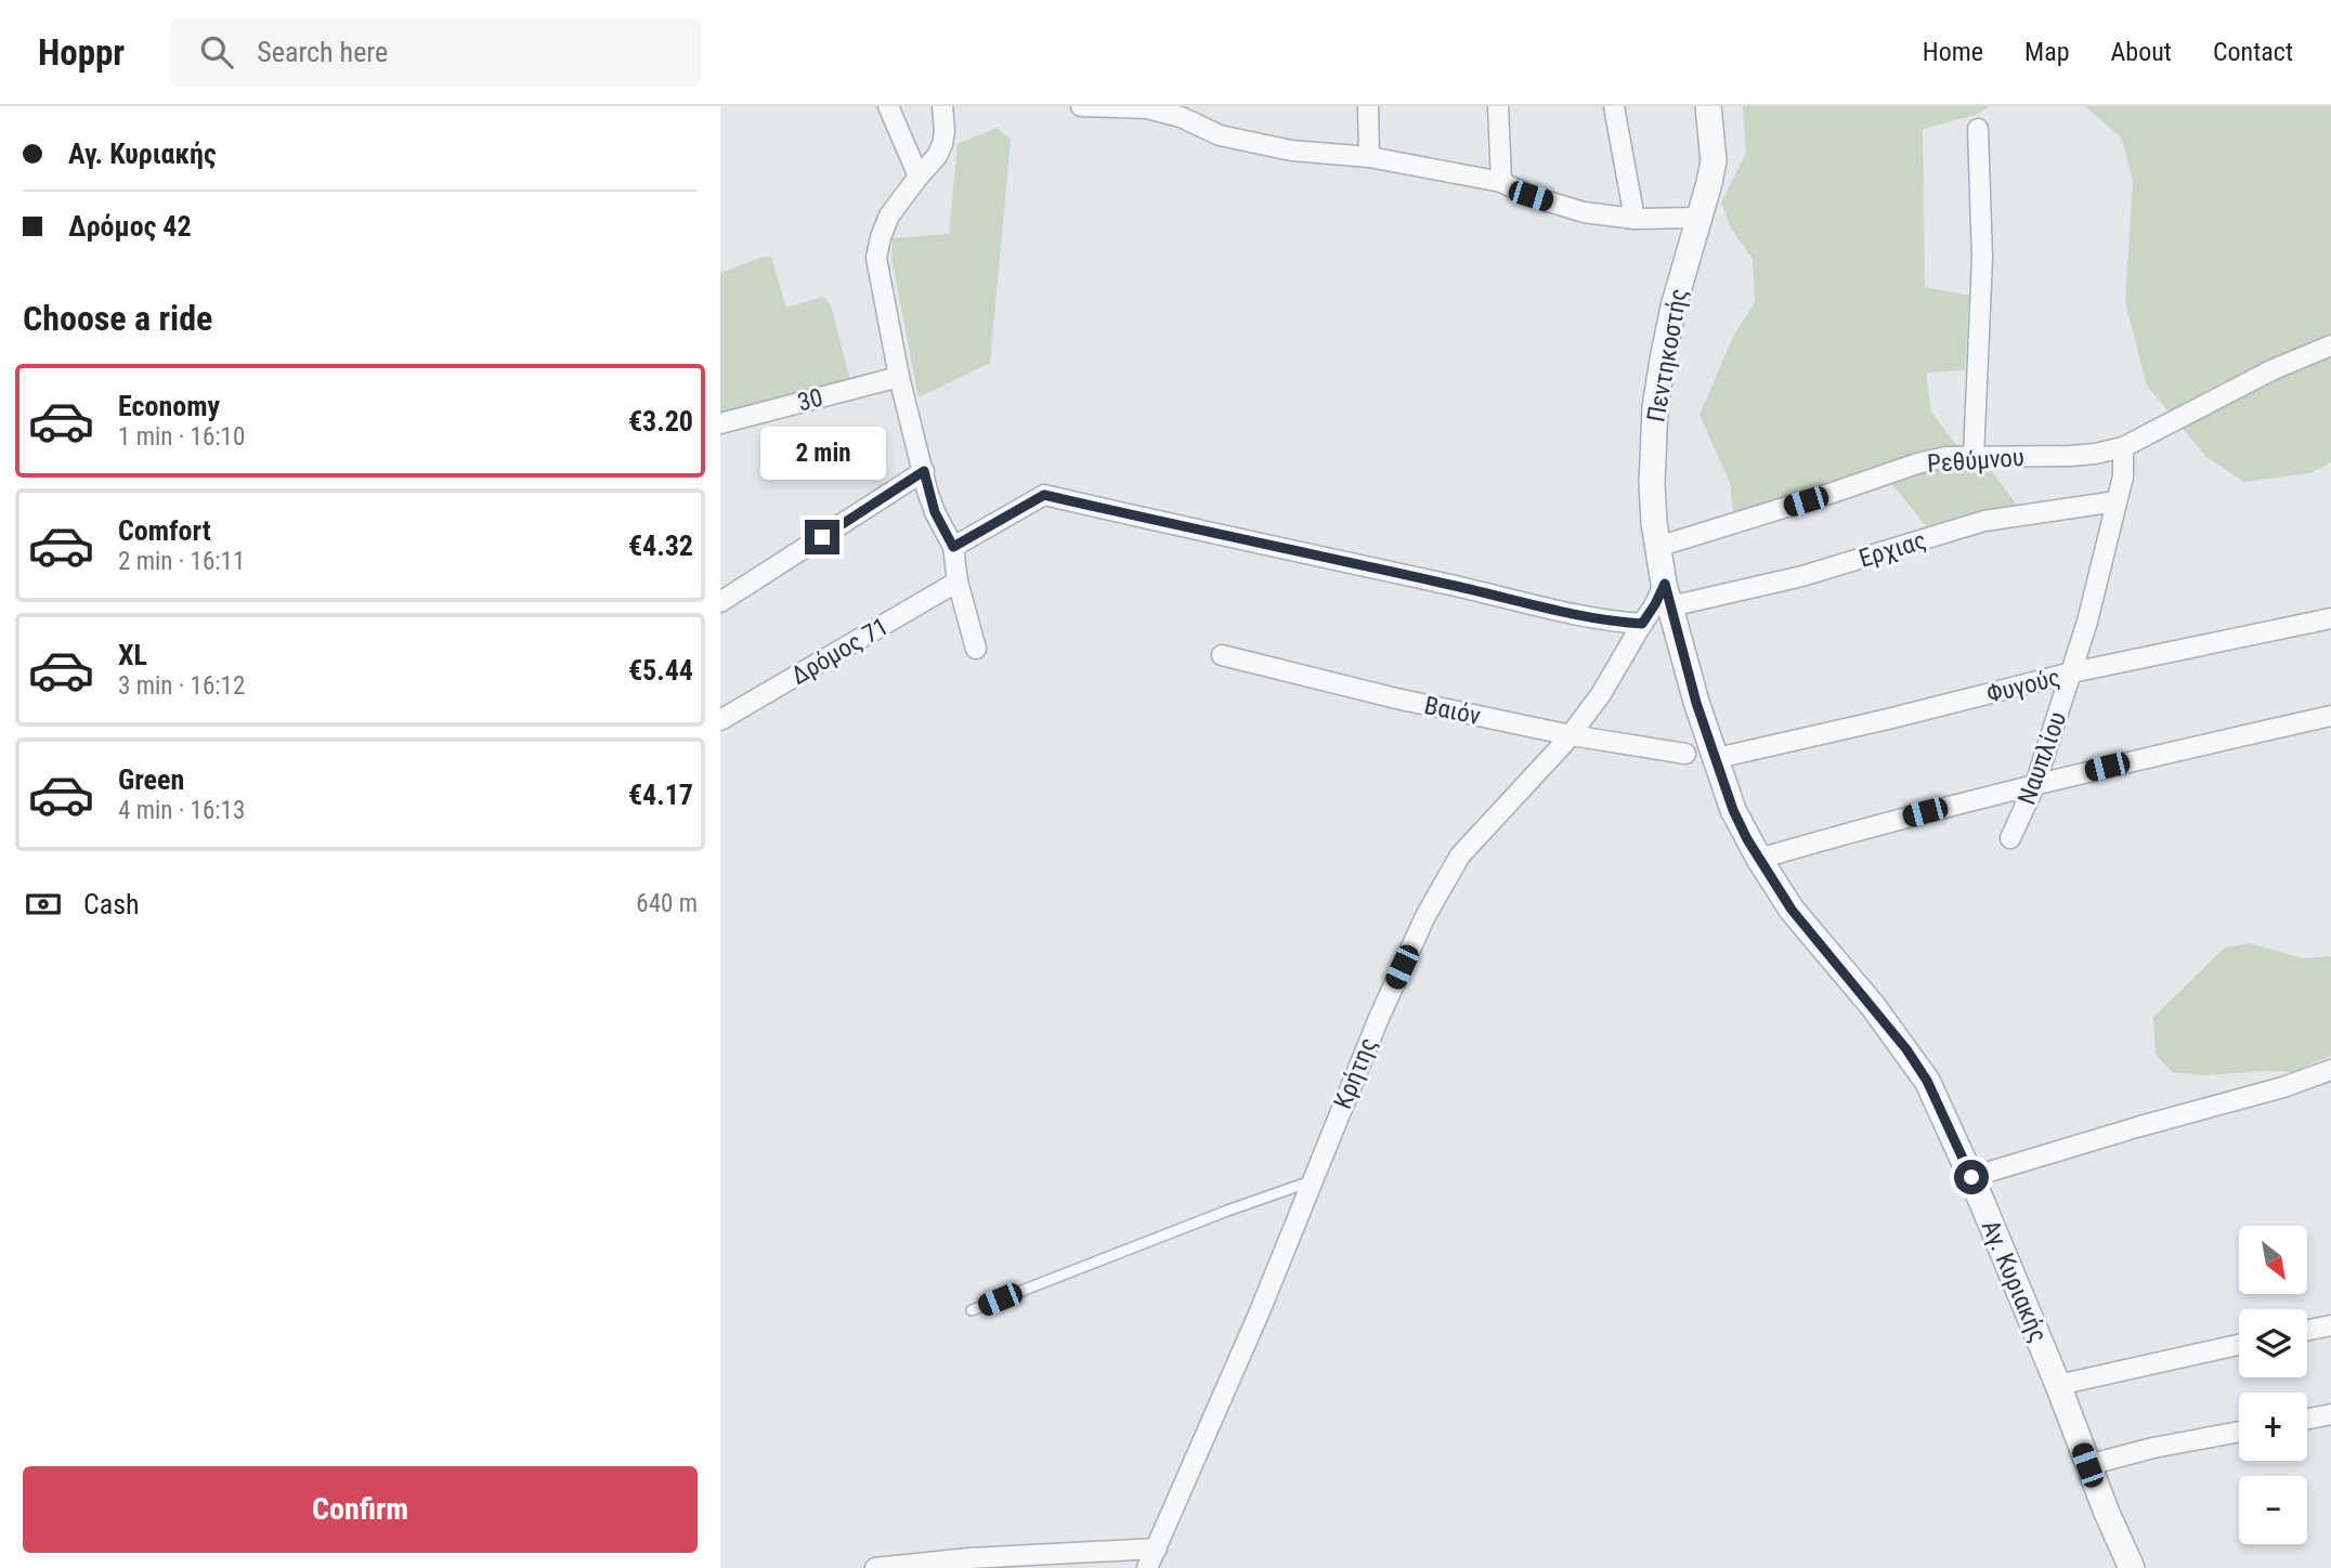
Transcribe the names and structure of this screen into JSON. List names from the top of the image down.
{
  "streets": {
    "street": [
      "Πεντηκοστής",
      "30",
      "Ρεθύμνου",
      "Ερχιας",
      "Δρόμος 71",
      "Φυγούς",
      "Βαιόν",
      "Ναυπλίου",
      "Κρήτης",
      "Αγ. Κυριακής"
    ]
  },
  "crossings": [
    ["Πεντηκοστής", "Ρεθύμνου"],
    ["Πεντηκοστής", "Ερχιας"],
    ["Πεντηκοστής", "Κρήτης"],
    ["Πεντηκοστής", "Αγ. Κυριακής"],
    ["Ρεθύμνου", "Ναυπλίου"],
    ["Ερχιας", "Ναυπλίου"],
    ["Ερχιας", "Κρήτης"],
    ["Ερχιας", "Αγ. Κυριακής"],
    ["Φυγούς", "Ναυπλίου"],
    ["Φυγούς", "Αγ. Κυριακής"],
    ["Βαιόν", "Κρήτης"],
    ["Κρήτης", "Αγ. Κυριακής"]
  ],
  "north": "bottom right",
  "page": {
    "header": "Hoppr",
    "search": "Search here",
    "nav": [
      "Home",
      "Map",
      "About",
      "Contact"
    ],
    "banner": ["Αγ. Κυριακής", "Δρόμος 42"],
    "heading": "Choose a ride",
    "list": [
      {
        "name": "Economy",
        "note": "1 min · 16:10",
        "value": "€3.20"
      },
      {
        "name": "Comfort",
        "note": "2 min · 16:11",
        "value": "€4.32"
      },
      {
        "name": "XL",
        "note": "3 min · 16:12",
        "value": "€5.44"
      },
      {
        "name": "Green",
        "note": "4 min · 16:13",
        "value": "€4.17"
      }
    ],
    "bubble": "2 min",
    "pay": ["Cash", "640 m"],
    "map_buttons": ["+", "−"],
    "buttons": "Confirm"
  }
}
